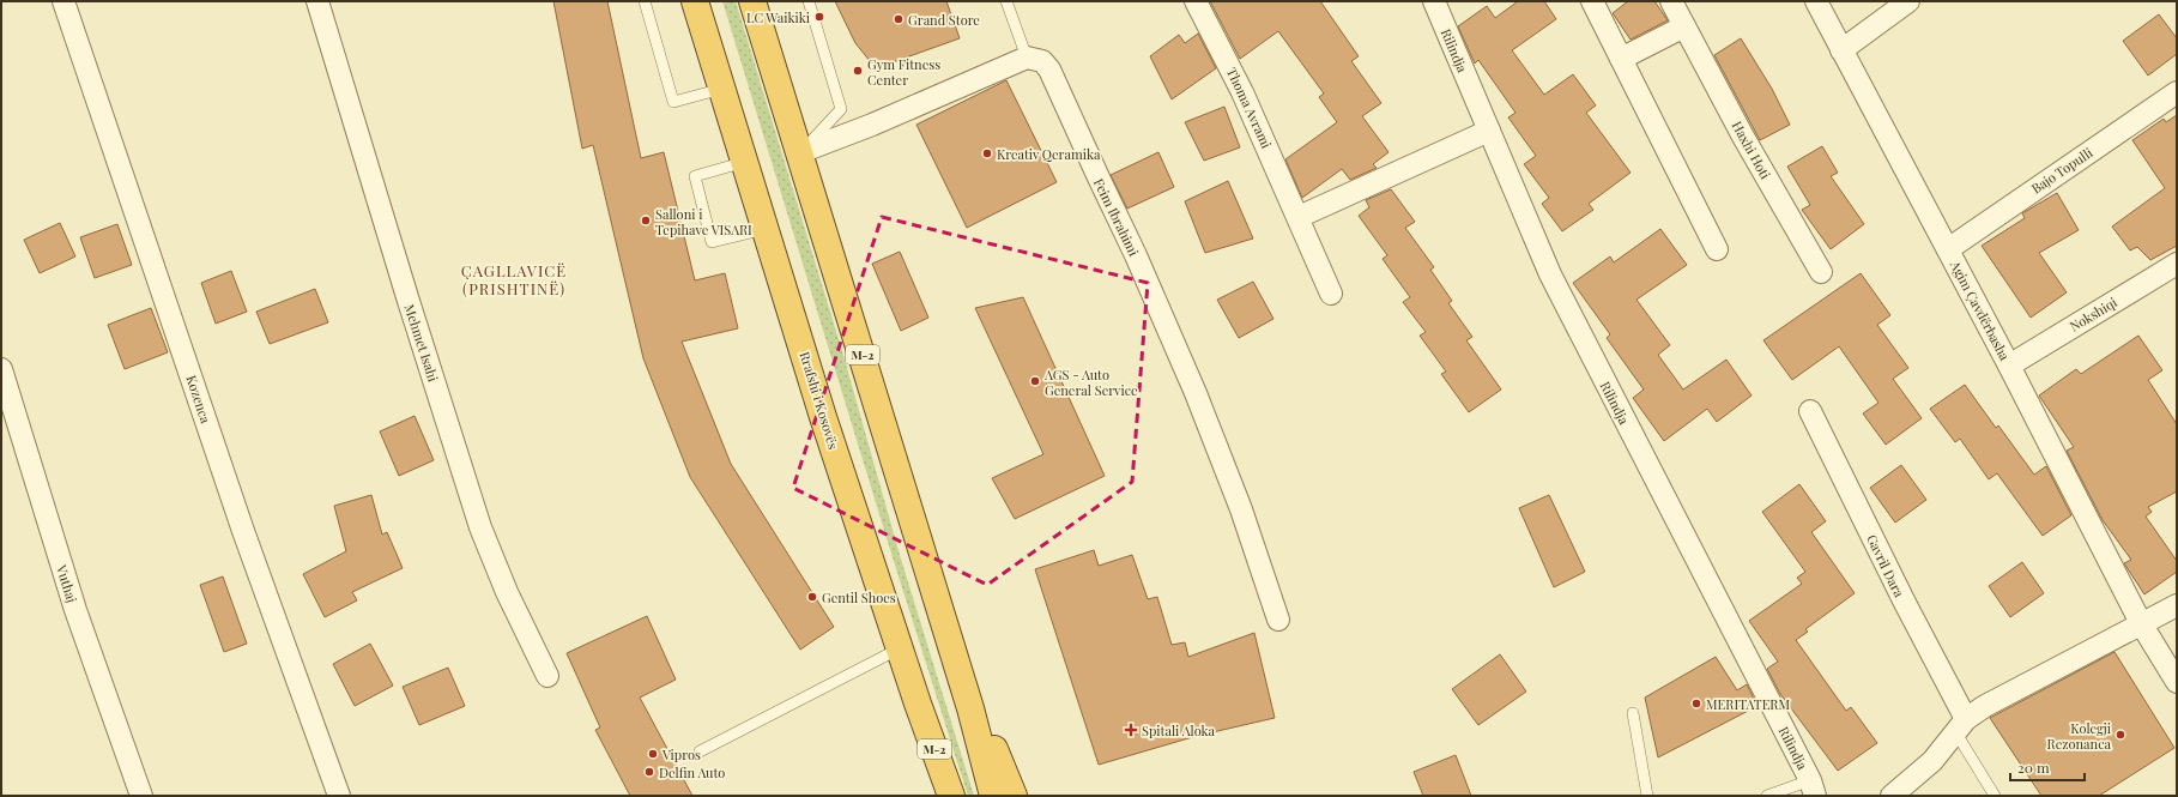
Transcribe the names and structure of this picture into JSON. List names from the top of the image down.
{
  "streets": {
    "highway": ["M-2", "Rrafshi i Kosovës"],
    "street": [
      "Rilindja",
      "Thoma Avrami",
      "Haxhi Hoti",
      "Bajo Topulli",
      "Feim Ibrahimi",
      "Agim Çavdërbasha",
      "Nokshiqi",
      "Mehmet Isahi",
      "Kozenca",
      "Gavril Dara",
      "Vuthaj"
    ]
  },
  "crossings": [
    ["Bajo Topulli", "Agim Çavdërbasha"],
    ["Agim Çavdërbasha", "Nokshiqi"]
  ],
  "districts": ["ÇAGLLAVICË (PRISHTINË)"],
  "places": {
    "other": [
      "LC Waikiki",
      "Grand Store",
      "Gym Fitness Center",
      "Kreativ Qeramika",
      "Salloni i Tepihave VISARI",
      "AGS - Auto General Service",
      "Gentil Shoes",
      "MERITATERM",
      "Kolegji Rezonanca",
      "Vipros",
      "Delfin Auto"
    ],
    "health": ["Spitali Aloka"]
  },
  "scale_bar": "20 m"
}
